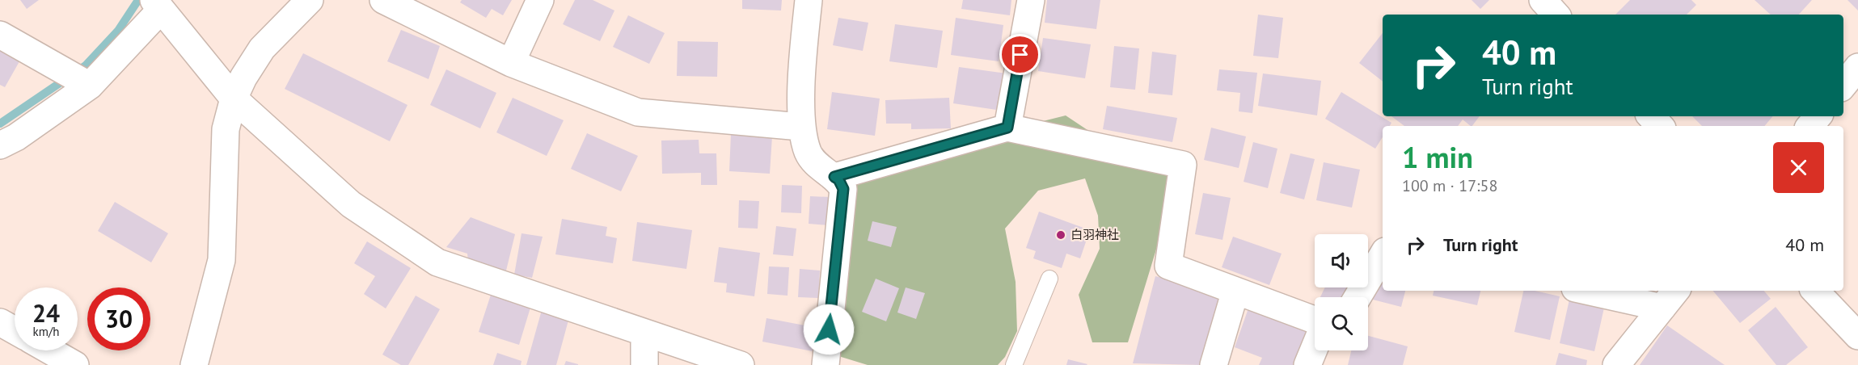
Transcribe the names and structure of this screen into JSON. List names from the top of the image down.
{
  "places": ["白羽神社"],
  "page": {
    "turn": ["40 m", "Turn right"],
    "heading": ["1 min", "100 m · 17:58"],
    "list": [
      {
        "name": "Turn right",
        "value": "40 m"
      }
    ],
    "speed": "24 km/h",
    "limit": "30"
  }
}
